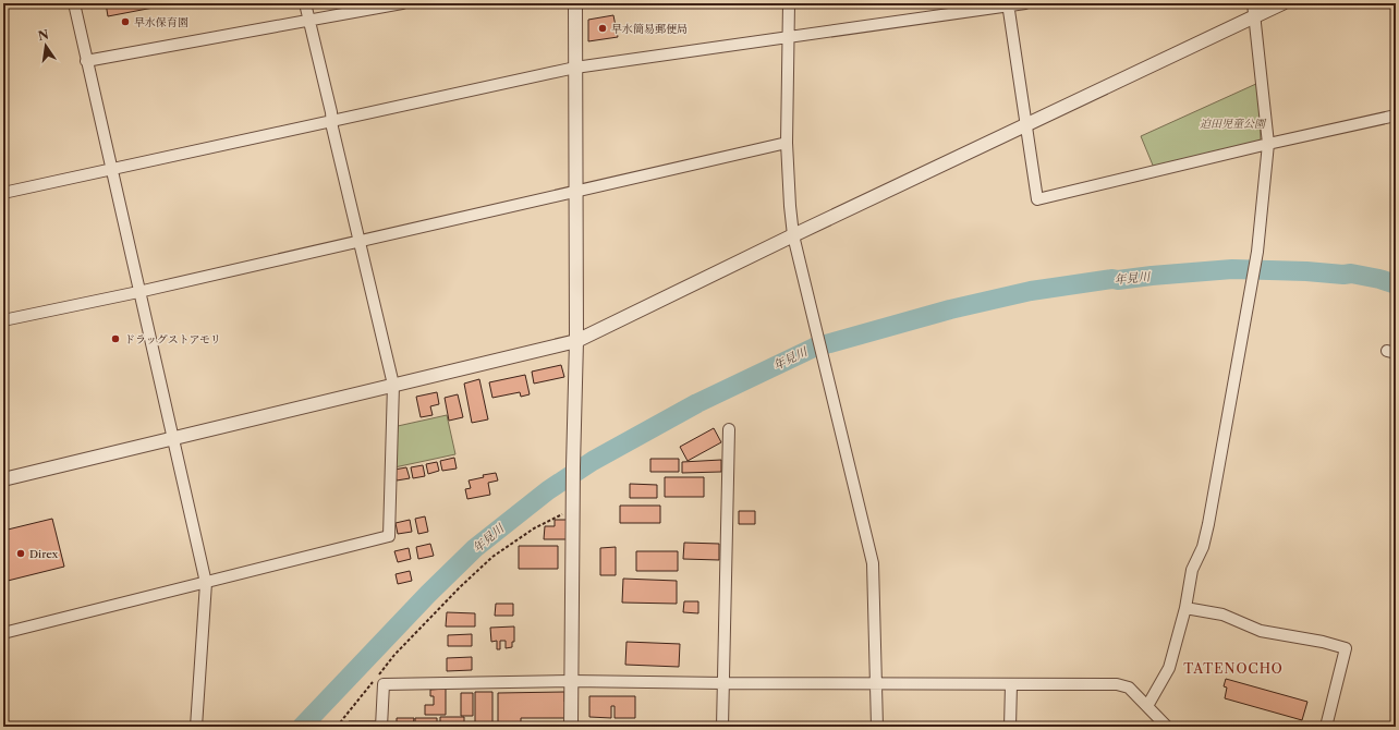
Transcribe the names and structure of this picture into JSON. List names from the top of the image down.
{
  "districts": ["TATENOCHO"],
  "water": ["年見川"],
  "parks": ["迫田児童公園"],
  "places": [
    "早水保育園",
    "早水簡易郵便局",
    "ドラッグストアモリ",
    "Direx"
  ],
  "north": "top"
}
